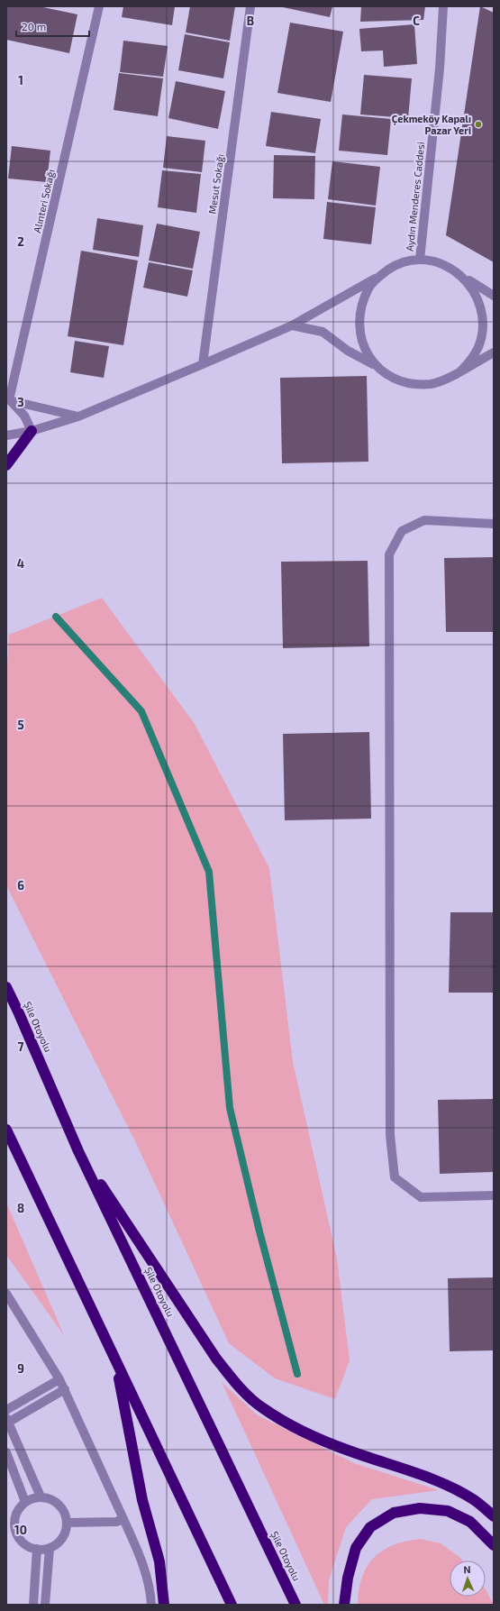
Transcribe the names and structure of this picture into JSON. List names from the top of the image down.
{
  "streets": {
    "highway": ["Şile Otoyolu"],
    "street": ["Mesut Sokağı", "Aydın Menderes Caddesi", "Alınteri Sokağı"]
  },
  "places": ["Çekmeköy Kapalı Pazar Yeri"],
  "scale_bar": "20 m",
  "north": "top",
  "grid": {
    "columns": ["B", "C"],
    "rows": [
      "1",
      "2",
      "3",
      "4",
      "5",
      "6",
      "7",
      "8",
      "9",
      "10"
    ]
  }
}
